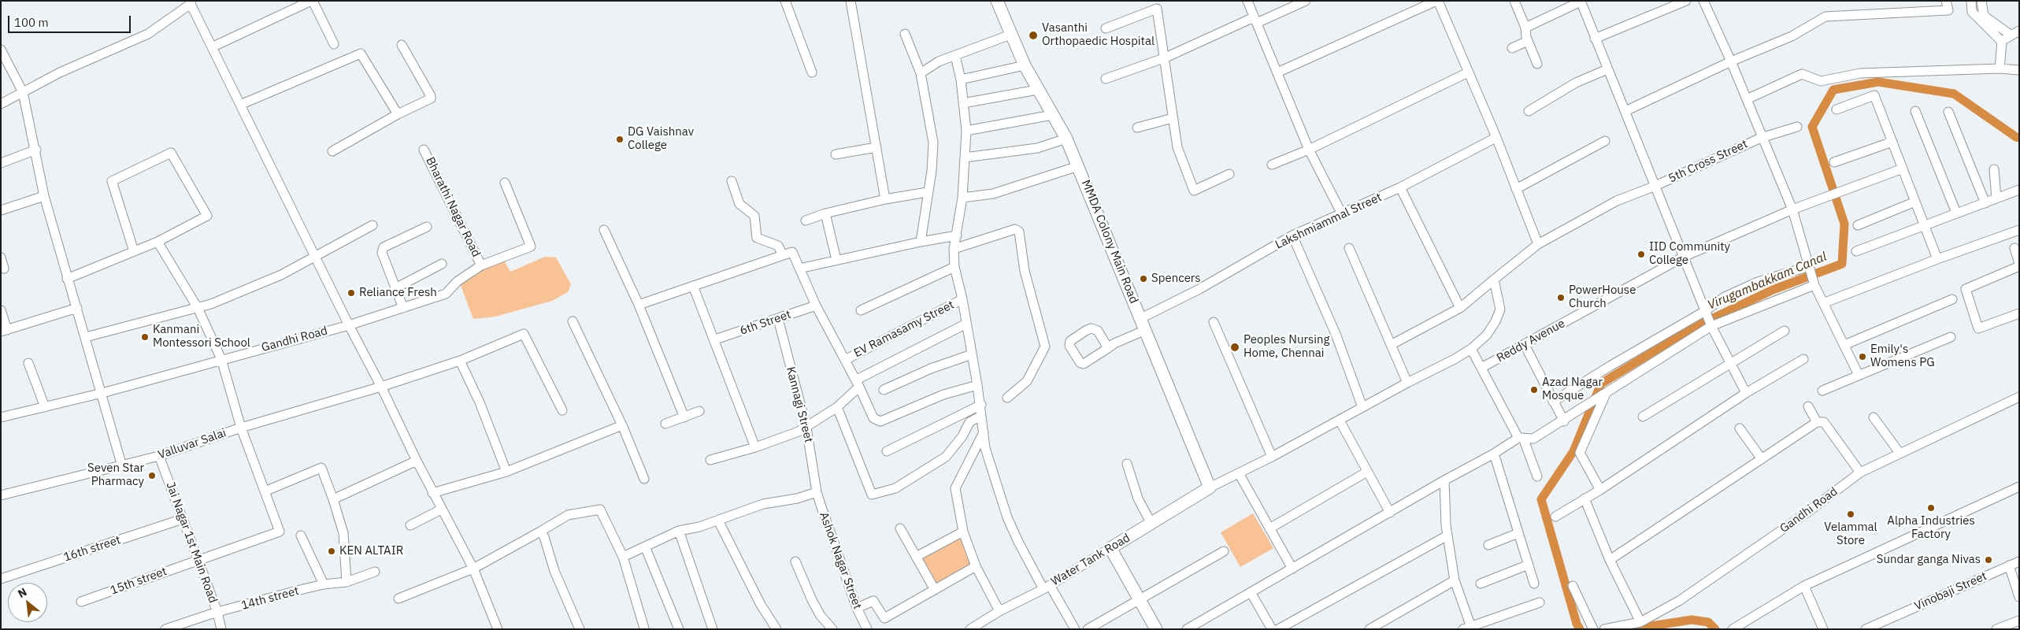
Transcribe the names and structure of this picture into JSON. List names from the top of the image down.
{
  "streets": {
    "street": [
      "5th Cross Street",
      "Bharathi Nagar Road",
      "Lakshmiammal Street",
      "MMDA Colony Main Road",
      "6th Street",
      "EV Ramasamy Street",
      "Gandhi Road",
      "Reddy Avenue",
      "Kannagi Street",
      "Valluvar Salai",
      "Jai Nagar 1st Main Road",
      "16th street",
      "Water Tank Road",
      "Ashok Nagar Street",
      "15th street",
      "Vinobaji Street",
      "14th street"
    ]
  },
  "crossings": [
    ["Bharathi Nagar Road", "Gandhi Road"],
    ["Lakshmiammal Street", "MMDA Colony Main Road"],
    ["MMDA Colony Main Road", "Water Tank Road"],
    ["6th Street", "Kannagi Street"],
    ["Kannagi Street", "Ashok Nagar Street"],
    ["Valluvar Salai", "Jai Nagar 1st Main Road"],
    ["Jai Nagar 1st Main Road", "16th street"],
    ["Jai Nagar 1st Main Road", "15th street"],
    ["Jai Nagar 1st Main Road", "14th street"]
  ],
  "water": ["Virugambakkam Canal"],
  "places": [
    "Vasanthi Orthopaedic Hospital",
    "DG Vaishnav College",
    "IID Community College",
    "Spencers",
    "Reliance Fresh",
    "PowerHouse Church",
    "Kanmani Montessori School",
    "Peoples Nursing Home, Chennai",
    "Emily's Womens PG",
    "Azad Nagar Mosque",
    "Seven Star Pharmacy",
    "Alpha Industries Factory",
    "Velammal Store",
    "KEN ALTAIR",
    "Sundar ganga Nivas"
  ],
  "scale_bar": "100 m",
  "north": "top left"
}
